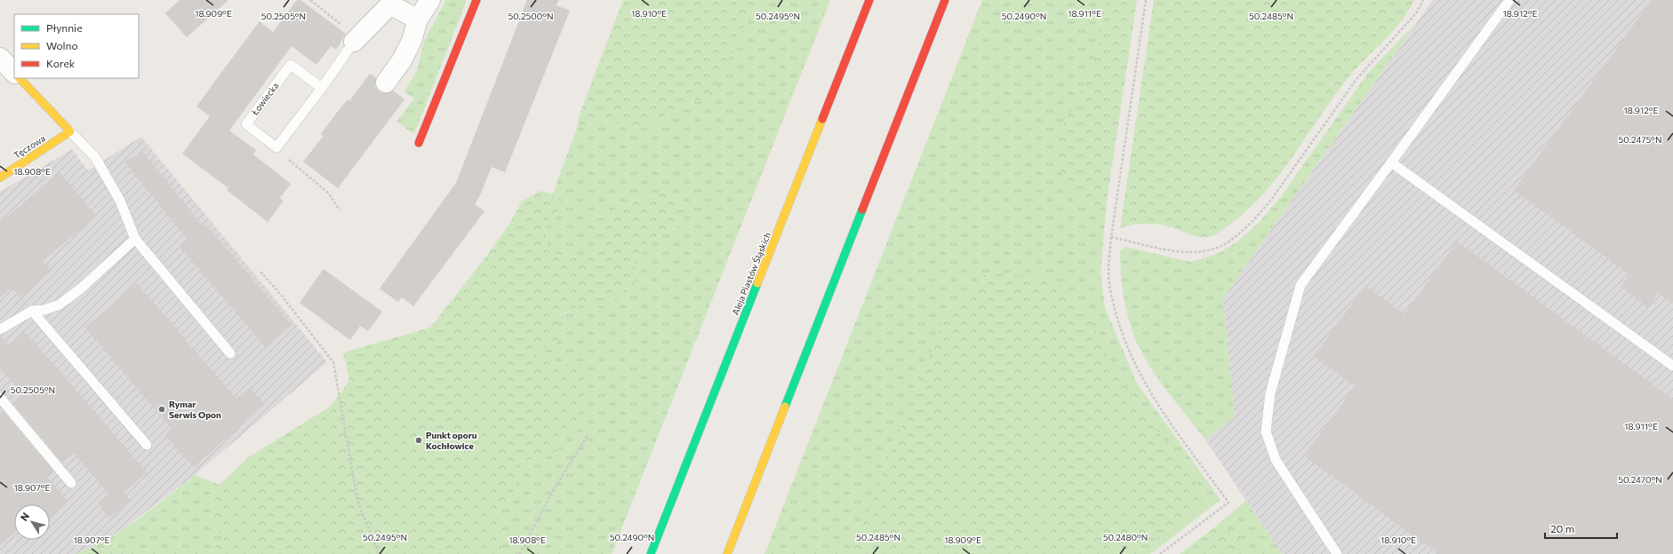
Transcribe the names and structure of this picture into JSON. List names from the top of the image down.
{
  "streets": {
    "main road": ["Tęczowa", "Aleja Piastów Śląskich"],
    "lane": ["Łowiecka"]
  },
  "places": ["Rymar Serwis Opon", "Punkt oporu Kochłowice"],
  "legend": ["Płynnie", "Wolno", "Korek"],
  "scale_bar": "20 m",
  "north": "top left",
  "coordinates": [
    "18.909°E",
    "18.910°E",
    "18.911°E",
    "18.912°E",
    "50.2505°N",
    "50.2500°N",
    "50.2495°N",
    "50.2490°N",
    "50.2485°N",
    "50.2475°N",
    "18.908°E",
    "50.2470°N",
    "18.907°E",
    "50.2480°N"
  ]
}
